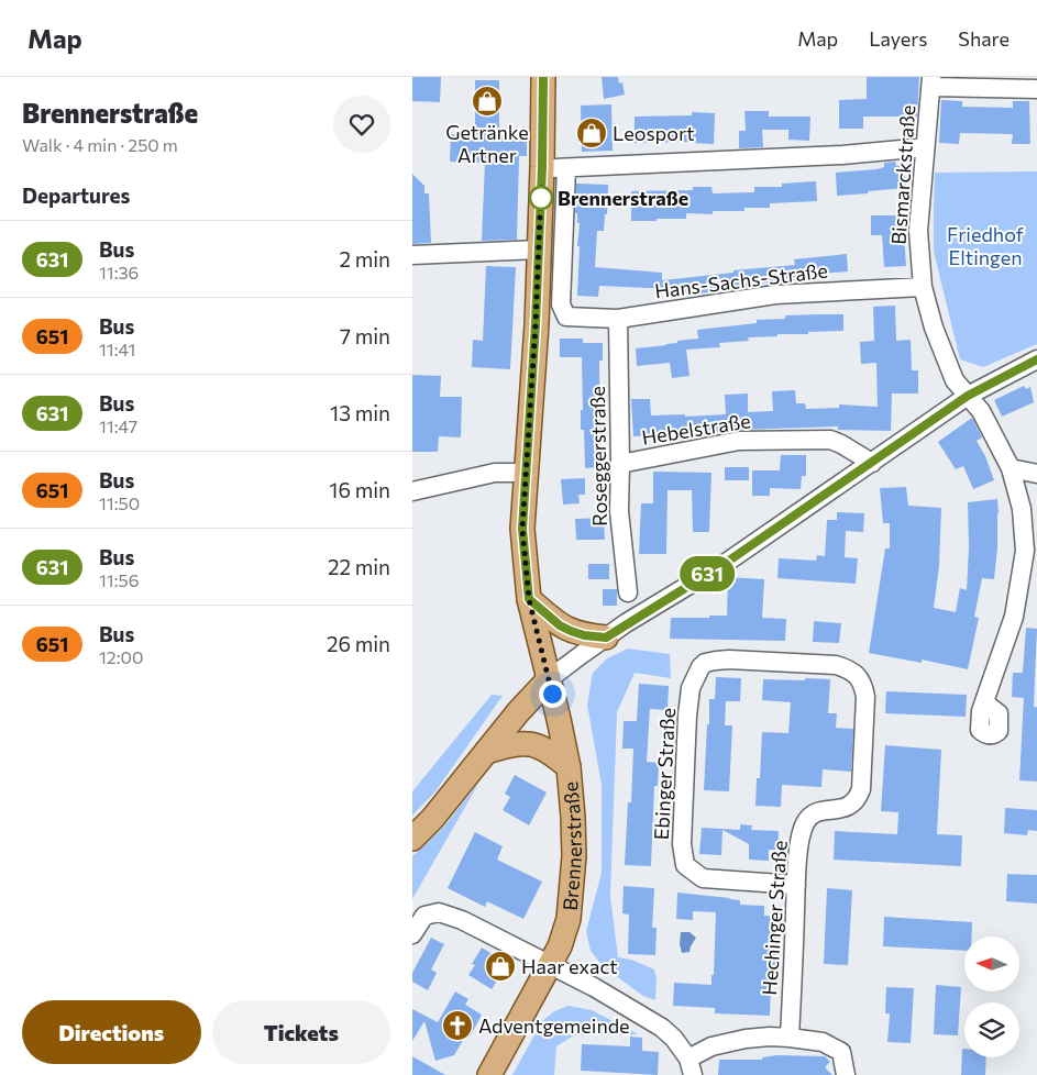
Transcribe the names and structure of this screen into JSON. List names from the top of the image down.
{
  "streets": {
    "main road": ["Brennerstraße"],
    "street": [
      "Bismarckstraße",
      "Hans-Sachs-Straße",
      "Hebelstraße",
      "Roseggerstraße",
      "Ebinger Straße",
      "Hechinger Straße"
    ]
  },
  "crossings": [
    ["Bismarckstraße", "Hans-Sachs-Straße"],
    ["Hans-Sachs-Straße", "Roseggerstraße"],
    ["Hebelstraße", "Roseggerstraße"],
    ["Ebinger Straße", "Hechinger Straße"]
  ],
  "parks": ["Friedhof Eltingen"],
  "places": {
    "shop": ["Getränke Artner", "Leosport", "Haar exact"],
    "other": ["Brennerstraße"],
    "church": ["Adventgemeinde"]
  },
  "lines": ["bus line 631"],
  "north": "left",
  "page": {
    "header": "Map",
    "nav": ["Map", "Layers", "Share"],
    "heading": [
      ["Brennerstraße", "Walk · 4 min · 250 m"],
      "Departures"
    ],
    "on_map": "631",
    "list": [
      {
        "mark": "631",
        "name": "Bus",
        "note": "11:36",
        "value": "2 min"
      },
      {
        "mark": "651",
        "name": "Bus",
        "note": "11:41",
        "value": "7 min"
      },
      {
        "mark": "631",
        "name": "Bus",
        "note": "11:47",
        "value": "13 min"
      },
      {
        "mark": "651",
        "name": "Bus",
        "note": "11:50",
        "value": "16 min"
      },
      {
        "mark": "631",
        "name": "Bus",
        "note": "11:56",
        "value": "22 min"
      },
      {
        "mark": "651",
        "name": "Bus",
        "note": "12:00",
        "value": "26 min"
      }
    ],
    "buttons": ["Directions", "Tickets"]
  }
}
